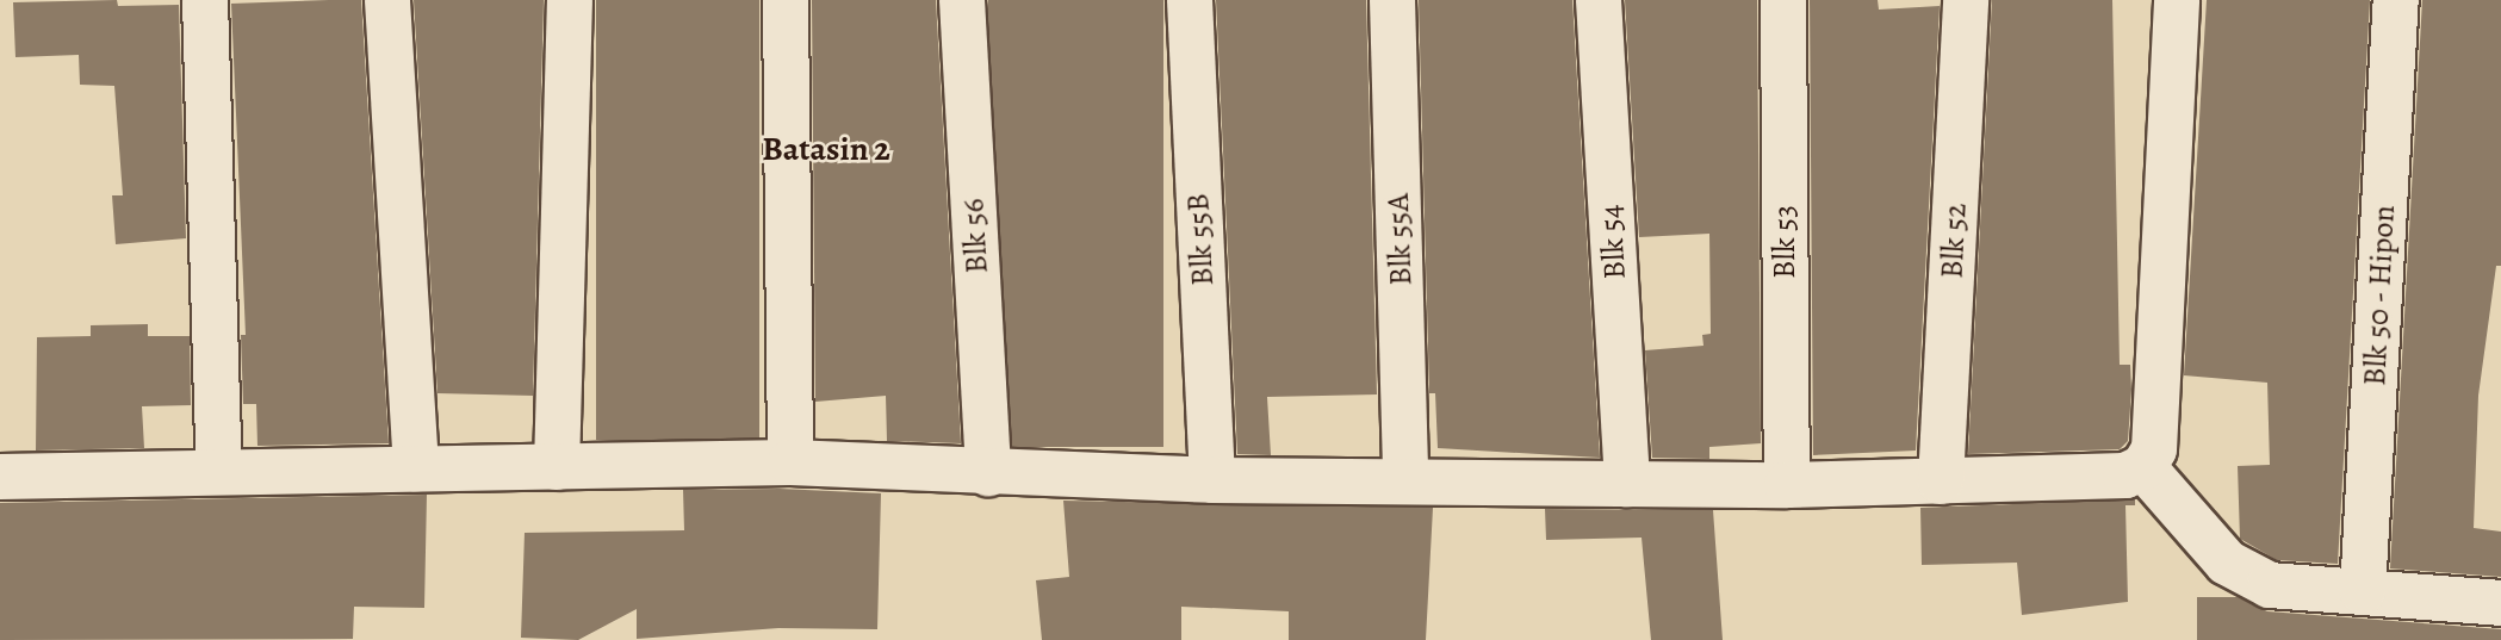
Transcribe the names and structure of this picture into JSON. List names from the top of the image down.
{
  "streets": {
    "street": [
      "Blk 56",
      "Blk 55B",
      "Blk 55A",
      "Blk 52",
      "Blk 54",
      "Blk 53",
      "Blk 50 - Hipon"
    ]
  },
  "districts": ["Batasin 2"]
}
